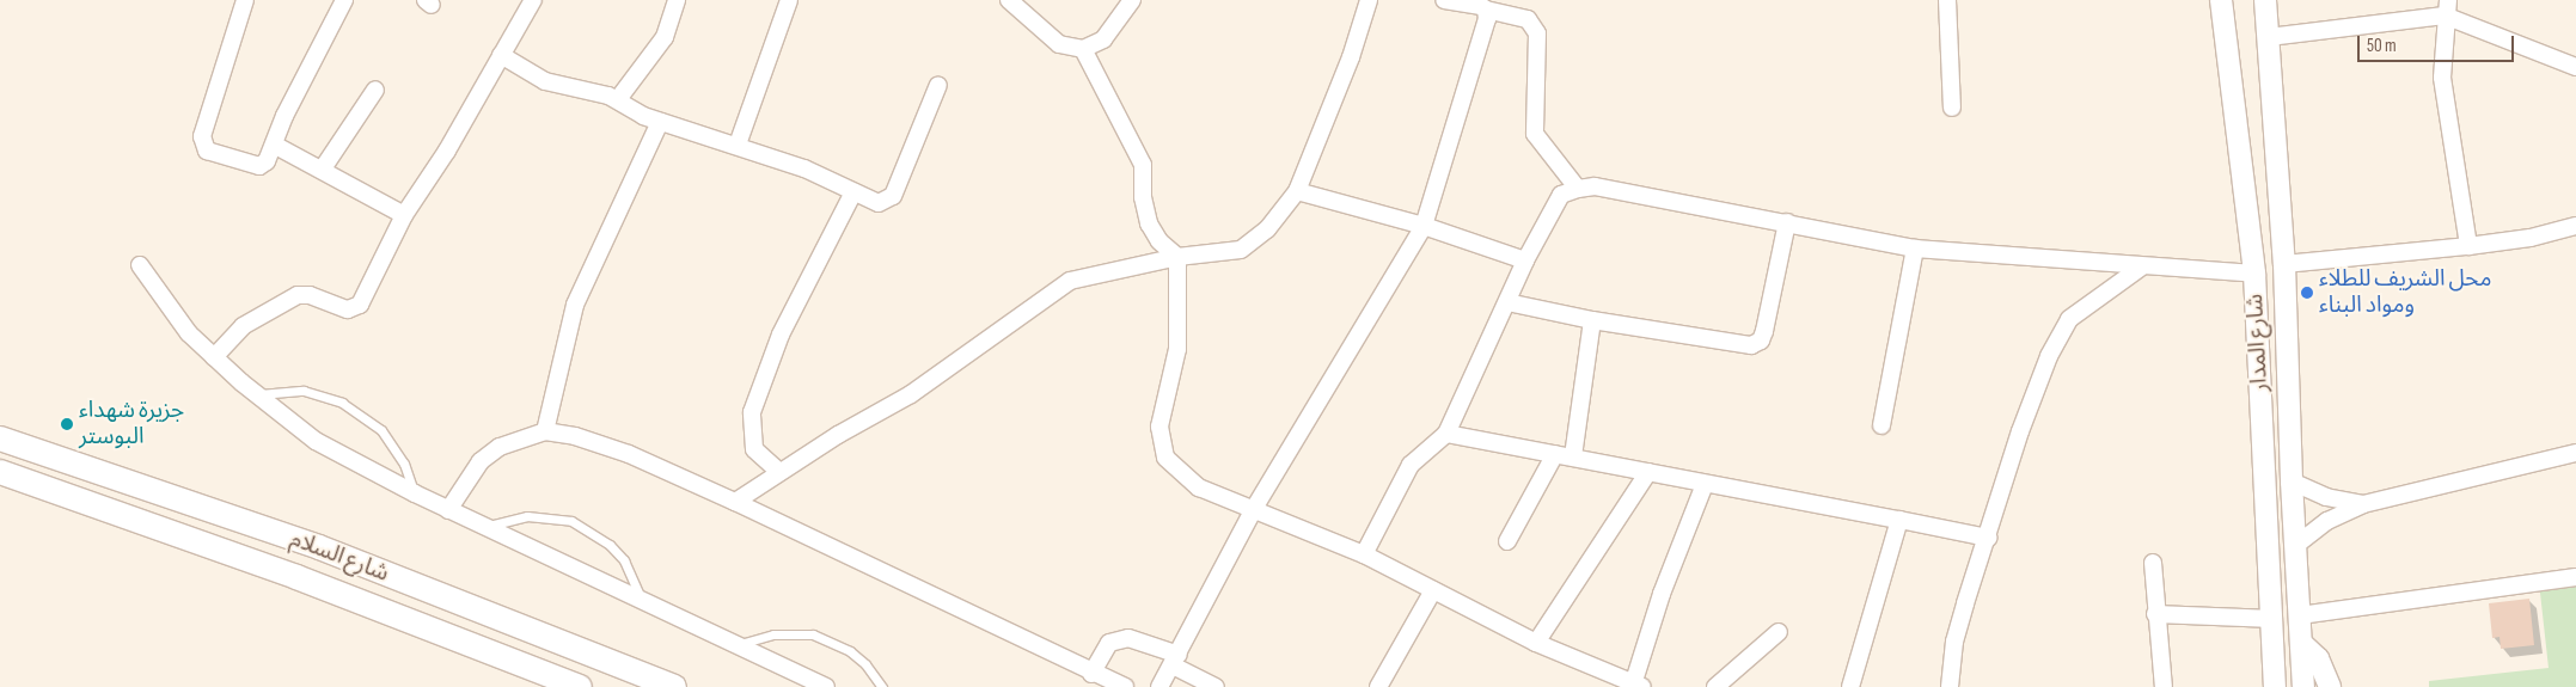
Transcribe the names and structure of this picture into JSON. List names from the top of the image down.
{
  "streets": {
    "main road": ["شارع السلام"],
    "street": ["شارع المدار"]
  },
  "places": ["محل الشريف للطلاء ومواد البناء", "جزيرة شهداﺀ البوستر"],
  "scale_bar": "50 m"
}
